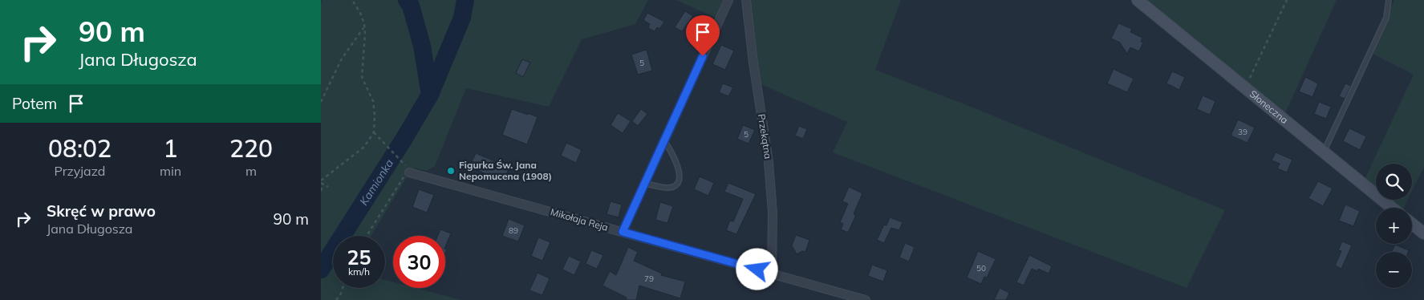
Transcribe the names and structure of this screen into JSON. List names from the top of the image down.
{
  "streets": {
    "street": ["Słoneczna", "Przekątna", "Mikołaja Reja"]
  },
  "crossings": [
    ["Przekątna", "Mikołaja Reja"]
  ],
  "water": ["Kamionka"],
  "places": ["Figurka Św. Jana Nepomucena (1908)"],
  "house_numbers": [
    "5",
    "39",
    "5",
    "89",
    "50",
    "79"
  ],
  "page": {
    "turn": ["90 m", "Jana Długosza"],
    "then": "Potem",
    "eta": [
      "08:02",
      "Przyjazd",
      "1",
      "min",
      "220",
      "m"
    ],
    "map_buttons": ["+", "−"],
    "list": [
      {
        "name": "Skręć w prawo",
        "note": "Jana Długosza",
        "value": "90 m"
      }
    ],
    "speed": "25 km/h",
    "limit": "30"
  }
}
